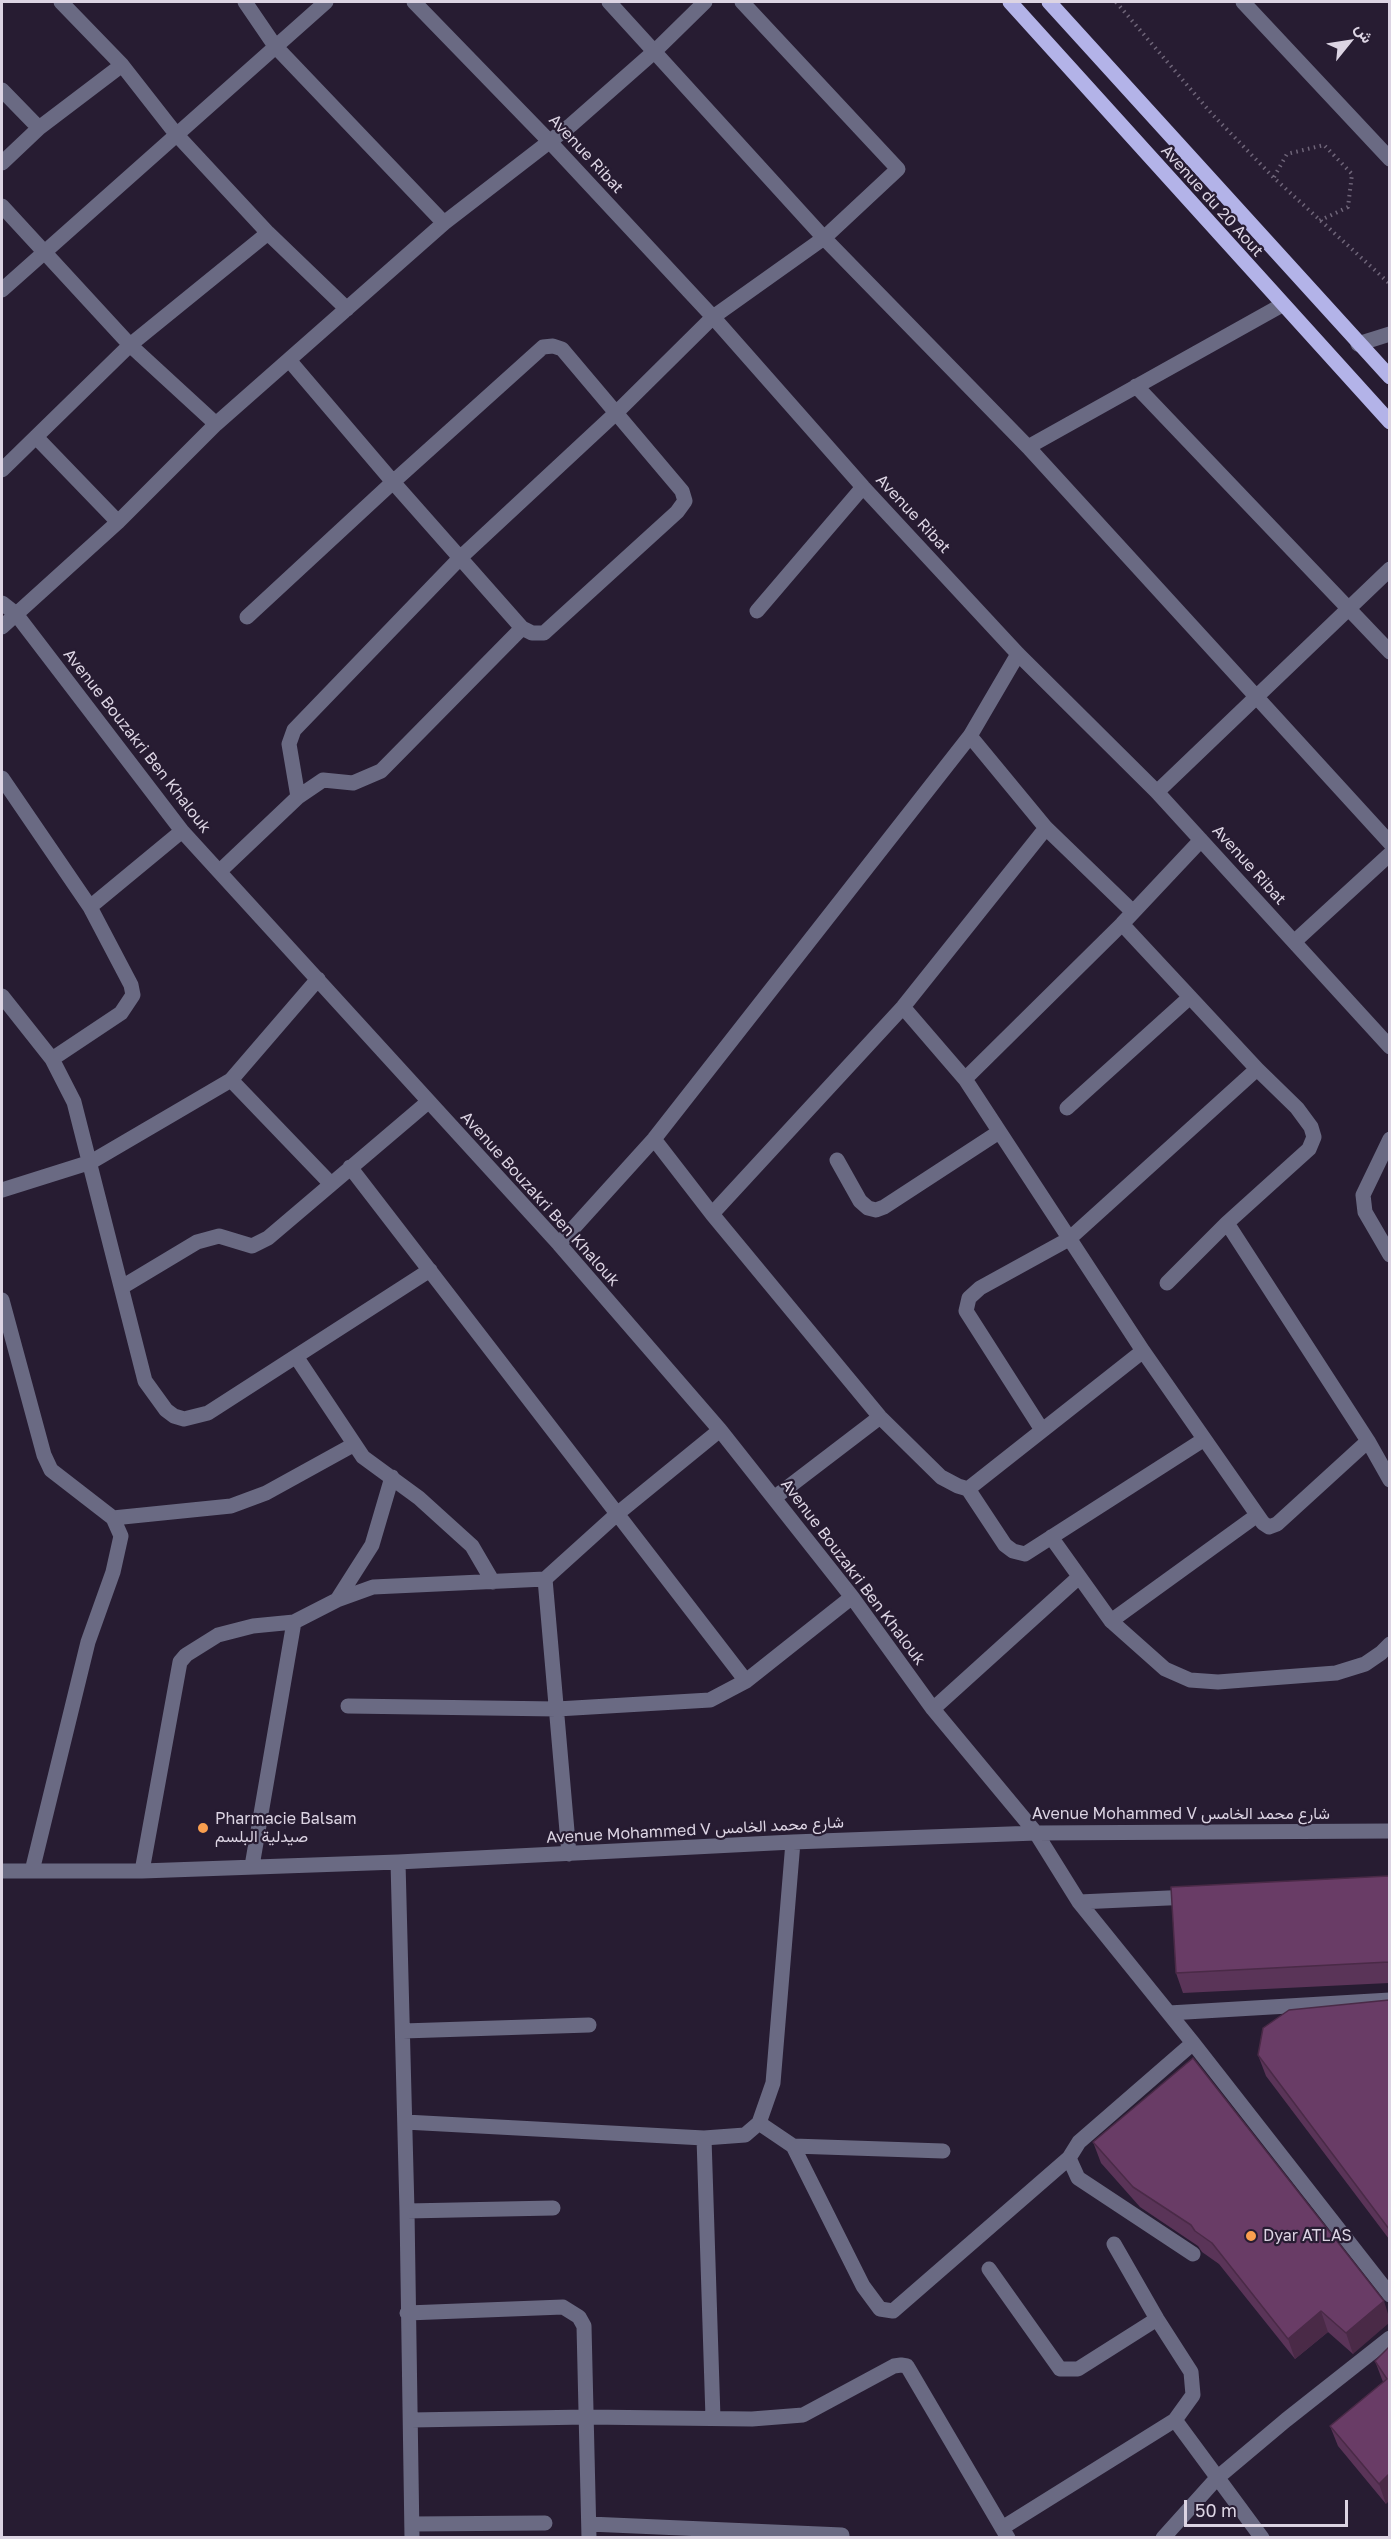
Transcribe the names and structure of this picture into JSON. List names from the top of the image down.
{
  "streets": {
    "main road": ["Avenue du 20 Aout"],
    "street": ["Avenue Ribat", "Avenue Bouzakri Ben Khalouk", "Avenue Mohammed V شارع محمد الخامس"]
  },
  "crossings": [
    ["Avenue Bouzakri Ben Khalouk", "Avenue Mohammed V شارع محمد الخامس"]
  ],
  "places": ["Pharmacie Balsam صيدلية البلسم", "Dyar ATLAS"],
  "scale_bar": "50 m",
  "north": "top right"
}
